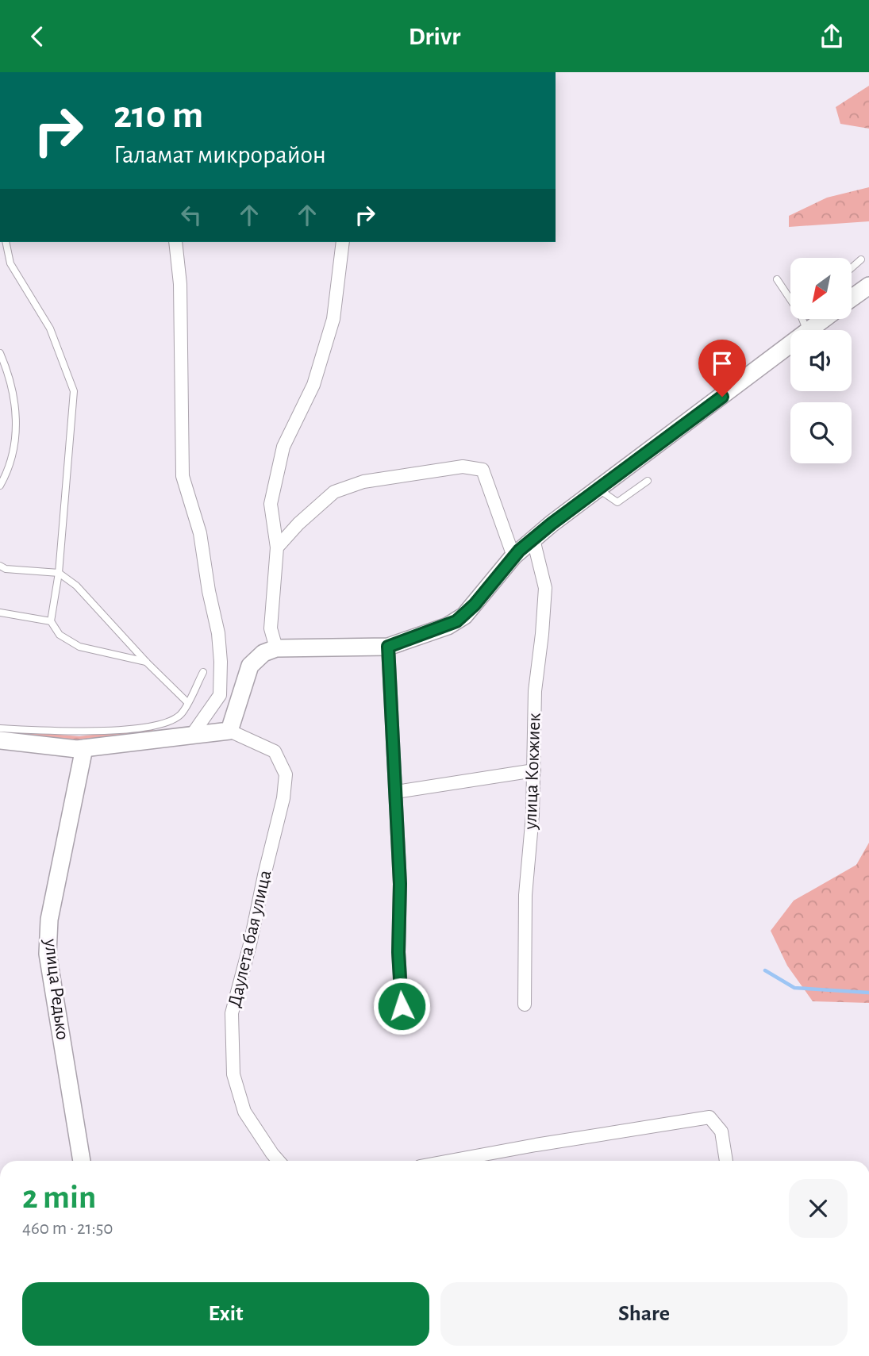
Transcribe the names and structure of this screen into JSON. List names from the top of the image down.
{
  "streets": {
    "street": ["улица Кокжиек", "Даулета бая улица", "улица Редько"]
  },
  "north": "bottom left",
  "page": {
    "header": "Drivr",
    "turn": ["210 m", "Галамат микрорайон"],
    "heading": ["2 min", "460 m · 21:50"],
    "buttons": ["Exit", "Share"]
  }
}
